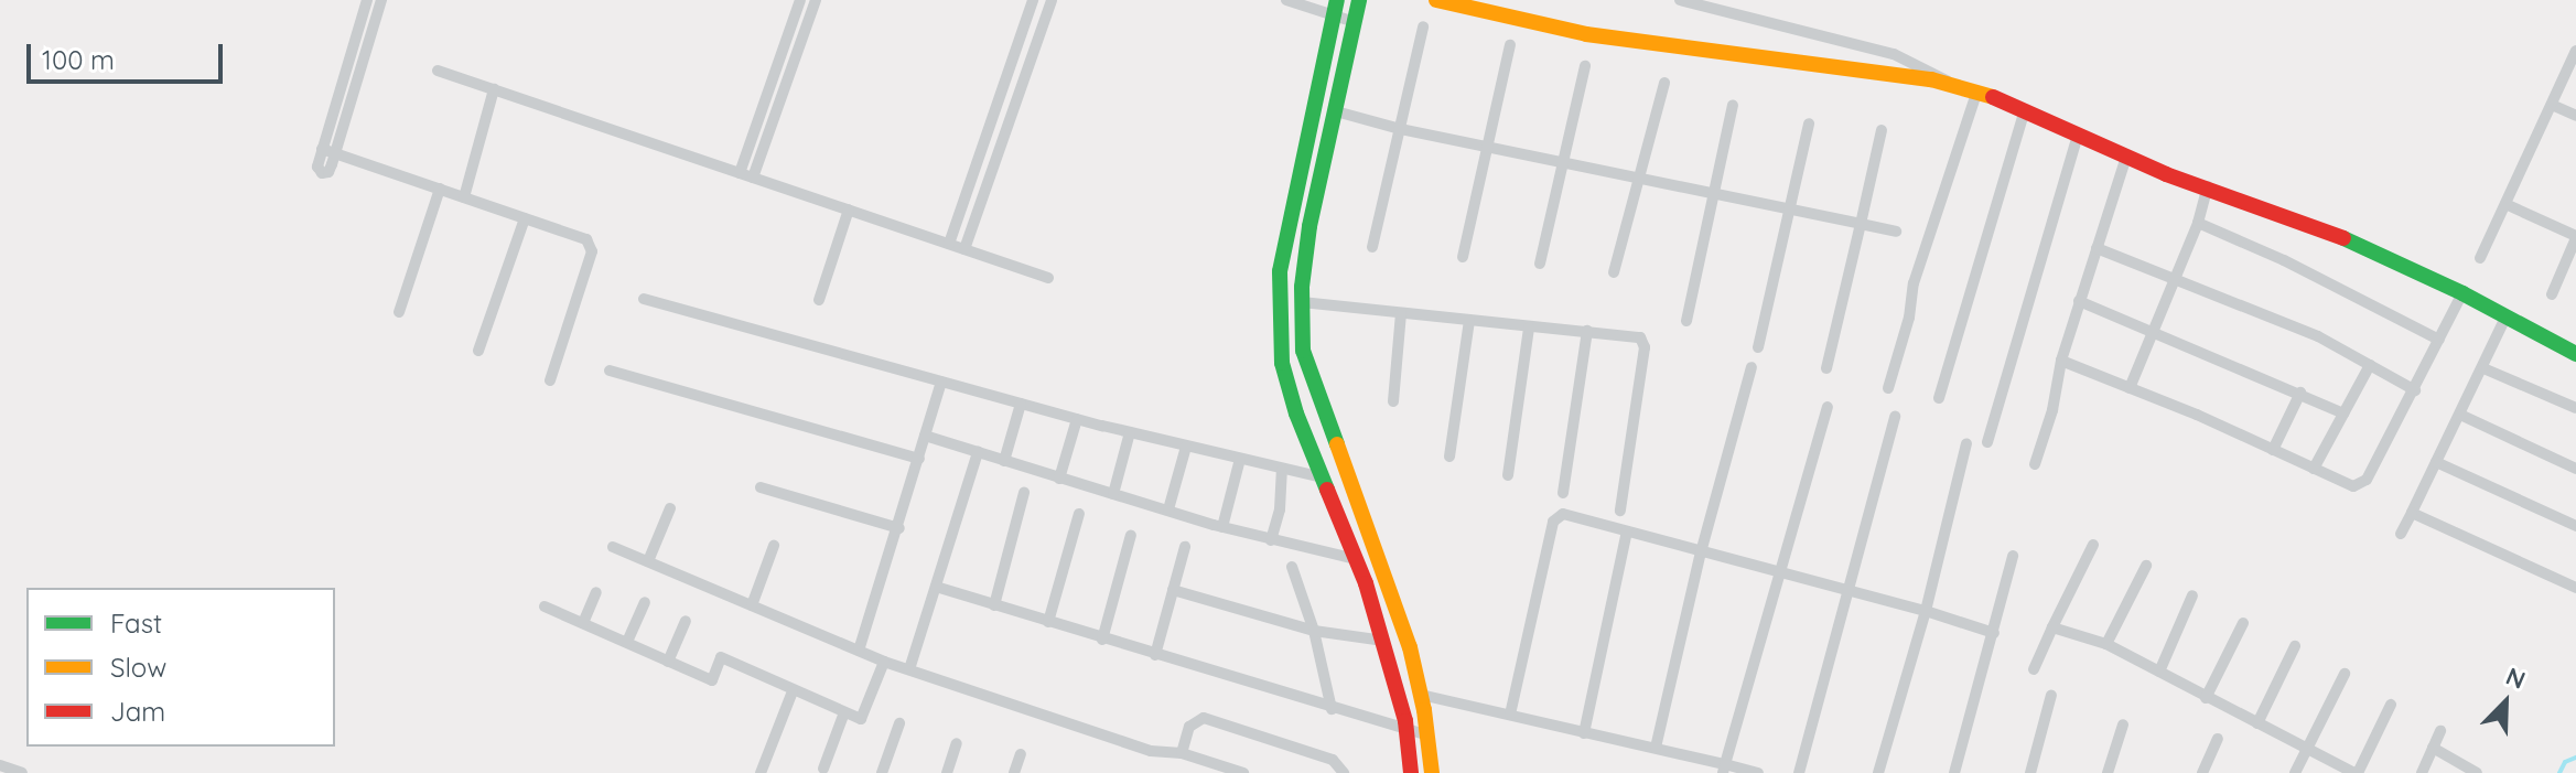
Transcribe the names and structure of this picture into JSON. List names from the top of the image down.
{
  "legend": ["Fast", "Slow", "Jam"],
  "scale_bar": "100 m",
  "north": "top right"
}
